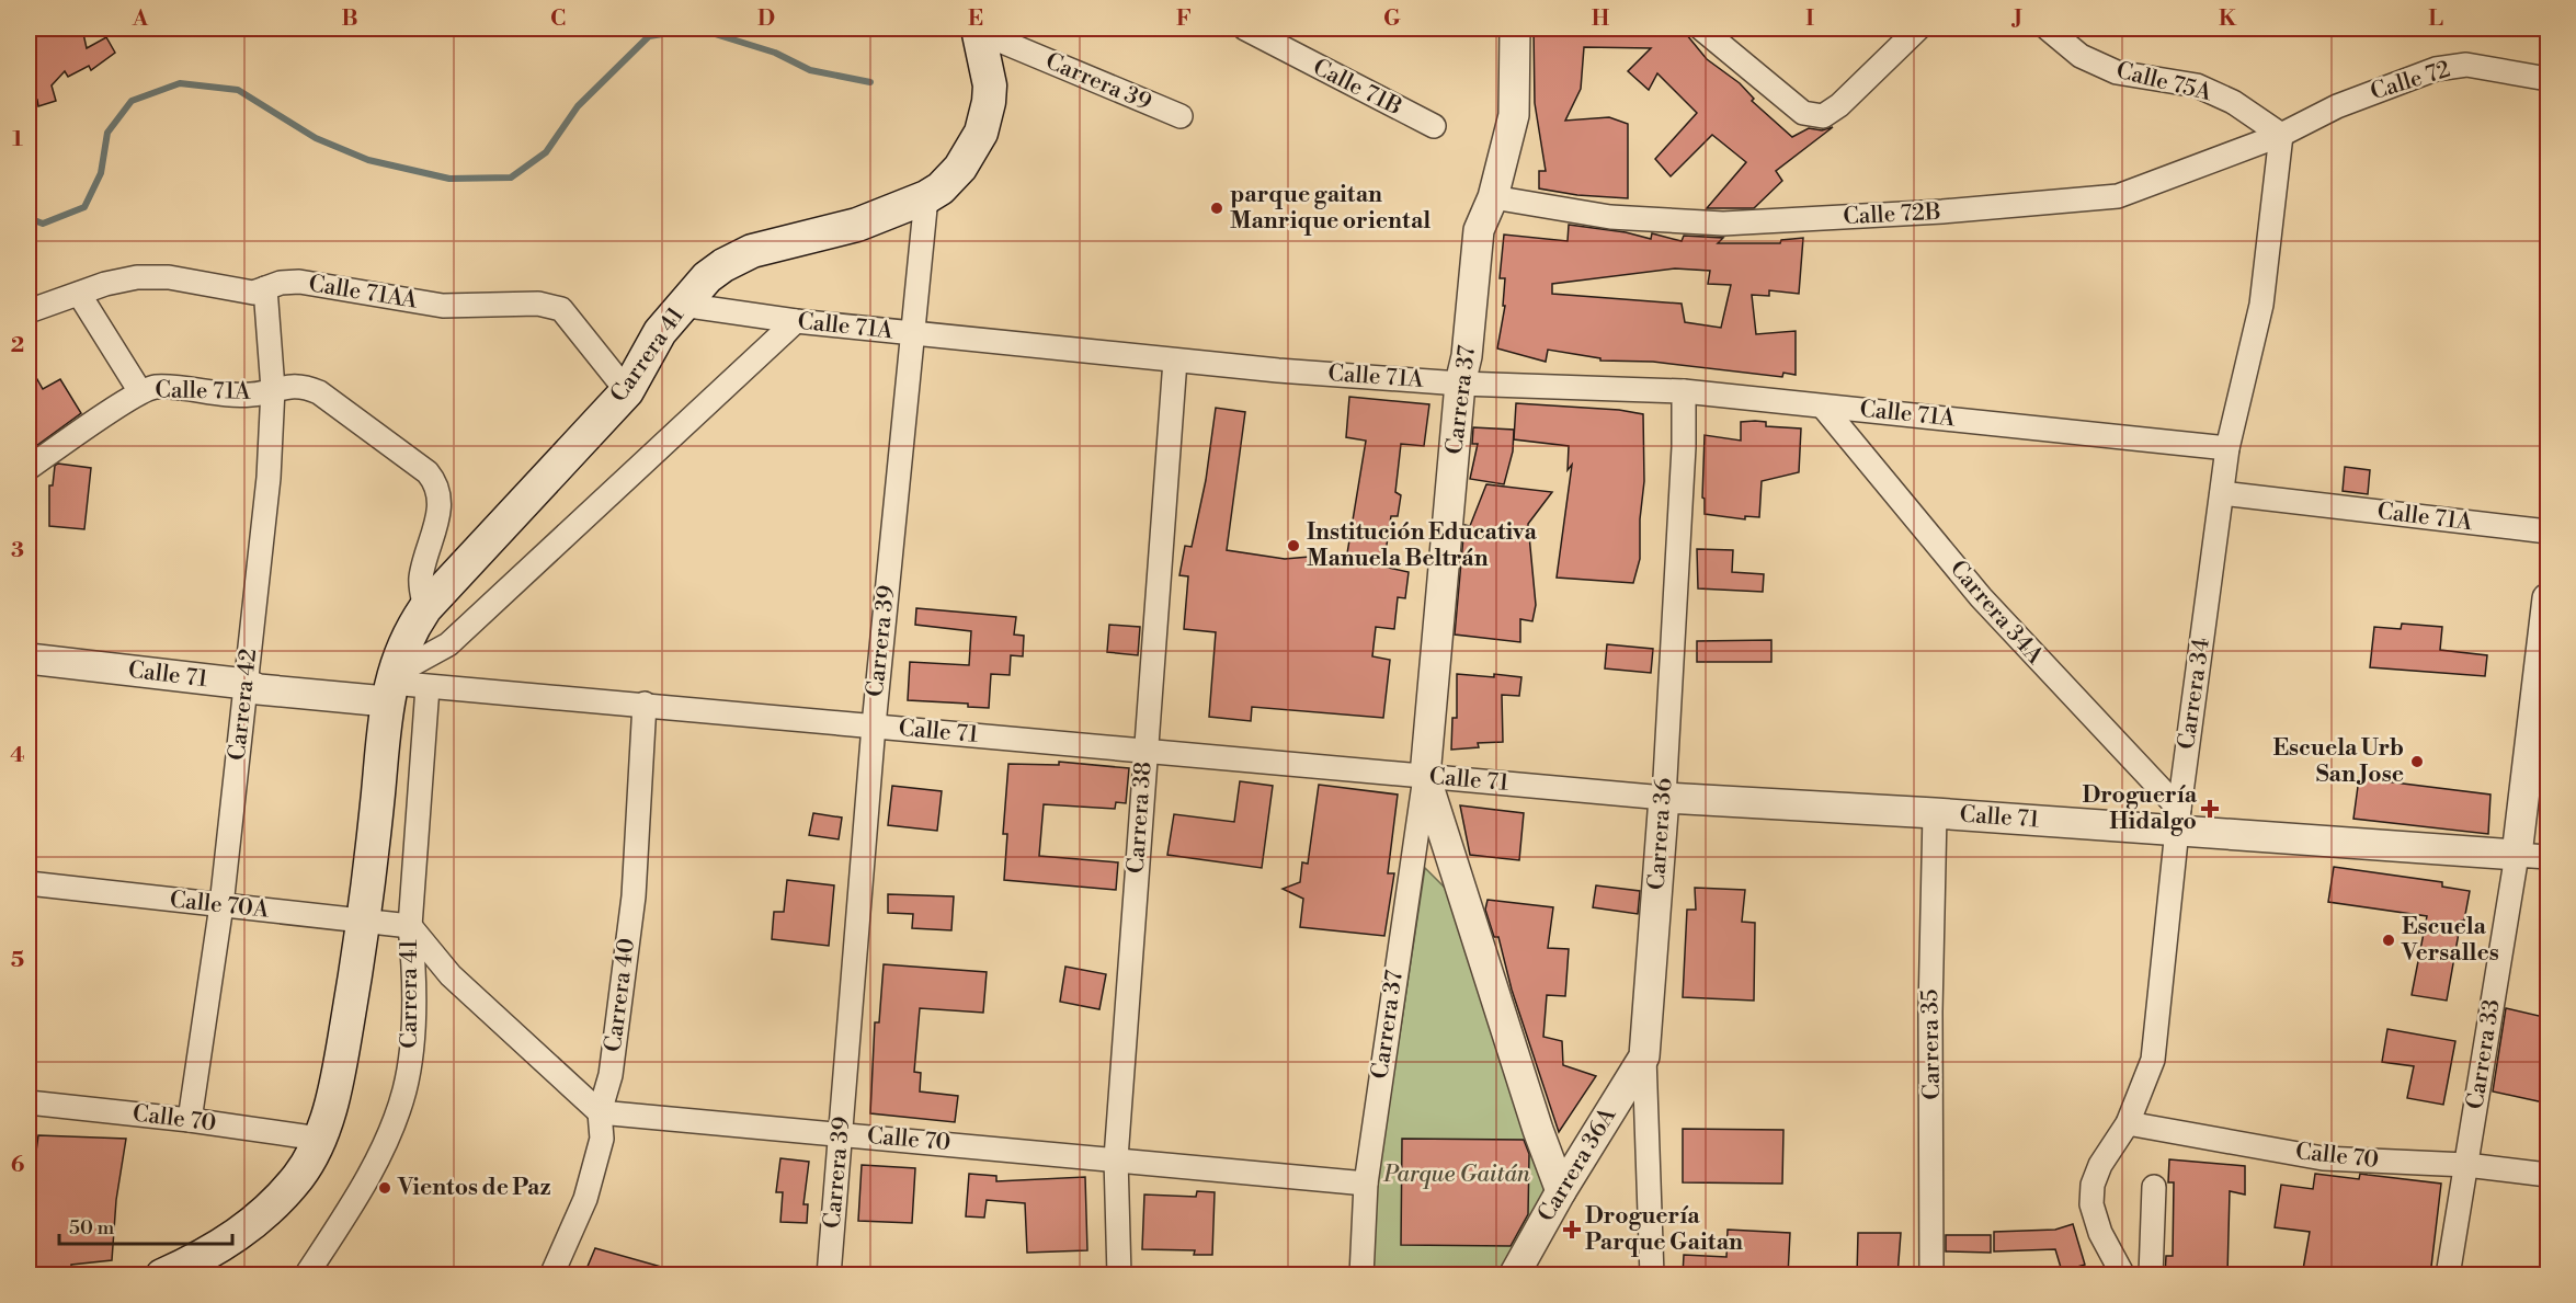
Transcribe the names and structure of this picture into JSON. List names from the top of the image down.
{
  "streets": {
    "main road": ["Carrera 39", "Carrera 41"],
    "street": [
      "Calle 72",
      "Calle 75A",
      "Calle 71B",
      "Calle 72B",
      "Calle 71AA",
      "Calle 71A",
      "Carrera 37",
      "Carrera 34A",
      "Calle 71",
      "Carrera 34",
      "Carrera 42",
      "Carrera 38",
      "Carrera 36",
      "Calle 70A",
      "Carrera 40",
      "Carrera 35",
      "Carrera 33",
      "Calle 70",
      "Carrera 36A"
    ]
  },
  "crossings": [
    ["Calle 72", "Calle 75A"],
    ["Calle 72", "Calle 72B"],
    ["Calle 72", "Carrera 34"],
    ["Carrera 39", "Calle 71A"],
    ["Carrera 39", "Carrera 41"],
    ["Carrera 39", "Calle 71"],
    ["Carrera 39", "Calle 70"],
    ["Calle 75A", "Calle 72B"],
    ["Calle 75A", "Carrera 34"],
    ["Calle 72B", "Carrera 37"],
    ["Calle 72B", "Carrera 34"],
    ["Calle 71AA", "Carrera 41"],
    ["Calle 71AA", "Carrera 42"],
    ["Calle 71A", "Carrera 41"],
    ["Calle 71A", "Carrera 37"],
    ["Calle 71A", "Carrera 34A"],
    ["Calle 71A", "Carrera 34"],
    ["Calle 71A", "Carrera 42"],
    ["Calle 71A", "Carrera 38"],
    ["Calle 71A", "Carrera 36"],
    ["Carrera 41", "Calle 71"],
    ["Carrera 41", "Calle 70A"],
    ["Carrera 41", "Calle 70"],
    ["Carrera 37", "Calle 71"],
    ["Carrera 37", "Calle 70"],
    ["Carrera 37", "Carrera 36A"],
    ["Carrera 34A", "Calle 71"],
    ["Carrera 34A", "Carrera 34"],
    ["Calle 71", "Carrera 34"],
    ["Calle 71", "Carrera 42"],
    ["Calle 71", "Carrera 38"],
    ["Calle 71", "Carrera 36"],
    ["Calle 71", "Carrera 40"],
    ["Calle 71", "Carrera 35"],
    ["Calle 71", "Carrera 33"],
    ["Carrera 34", "Calle 70"],
    ["Carrera 42", "Calle 70A"],
    ["Carrera 42", "Calle 70"],
    ["Carrera 38", "Calle 70"],
    ["Carrera 36", "Carrera 36A"],
    ["Carrera 40", "Calle 70"],
    ["Carrera 33", "Calle 70"]
  ],
  "parks": ["Parque Gaitán"],
  "places": {
    "other": [
      "parque gaitan Manrique oriental",
      "Institución Educativa Manuela Beltrán",
      "Escuela Urb San Jose",
      "Escuela Versalles",
      "Vientos de Paz"
    ],
    "health": ["Droguería Hidalgo", "Droguería Parque Gaitan"]
  },
  "scale_bar": "50 m",
  "grid": {
    "columns": [
      "A",
      "B",
      "C",
      "D",
      "E",
      "F",
      "G",
      "H",
      "I",
      "J",
      "K",
      "L"
    ],
    "rows": [
      "1",
      "2",
      "3",
      "4",
      "5",
      "6"
    ]
  }
}
